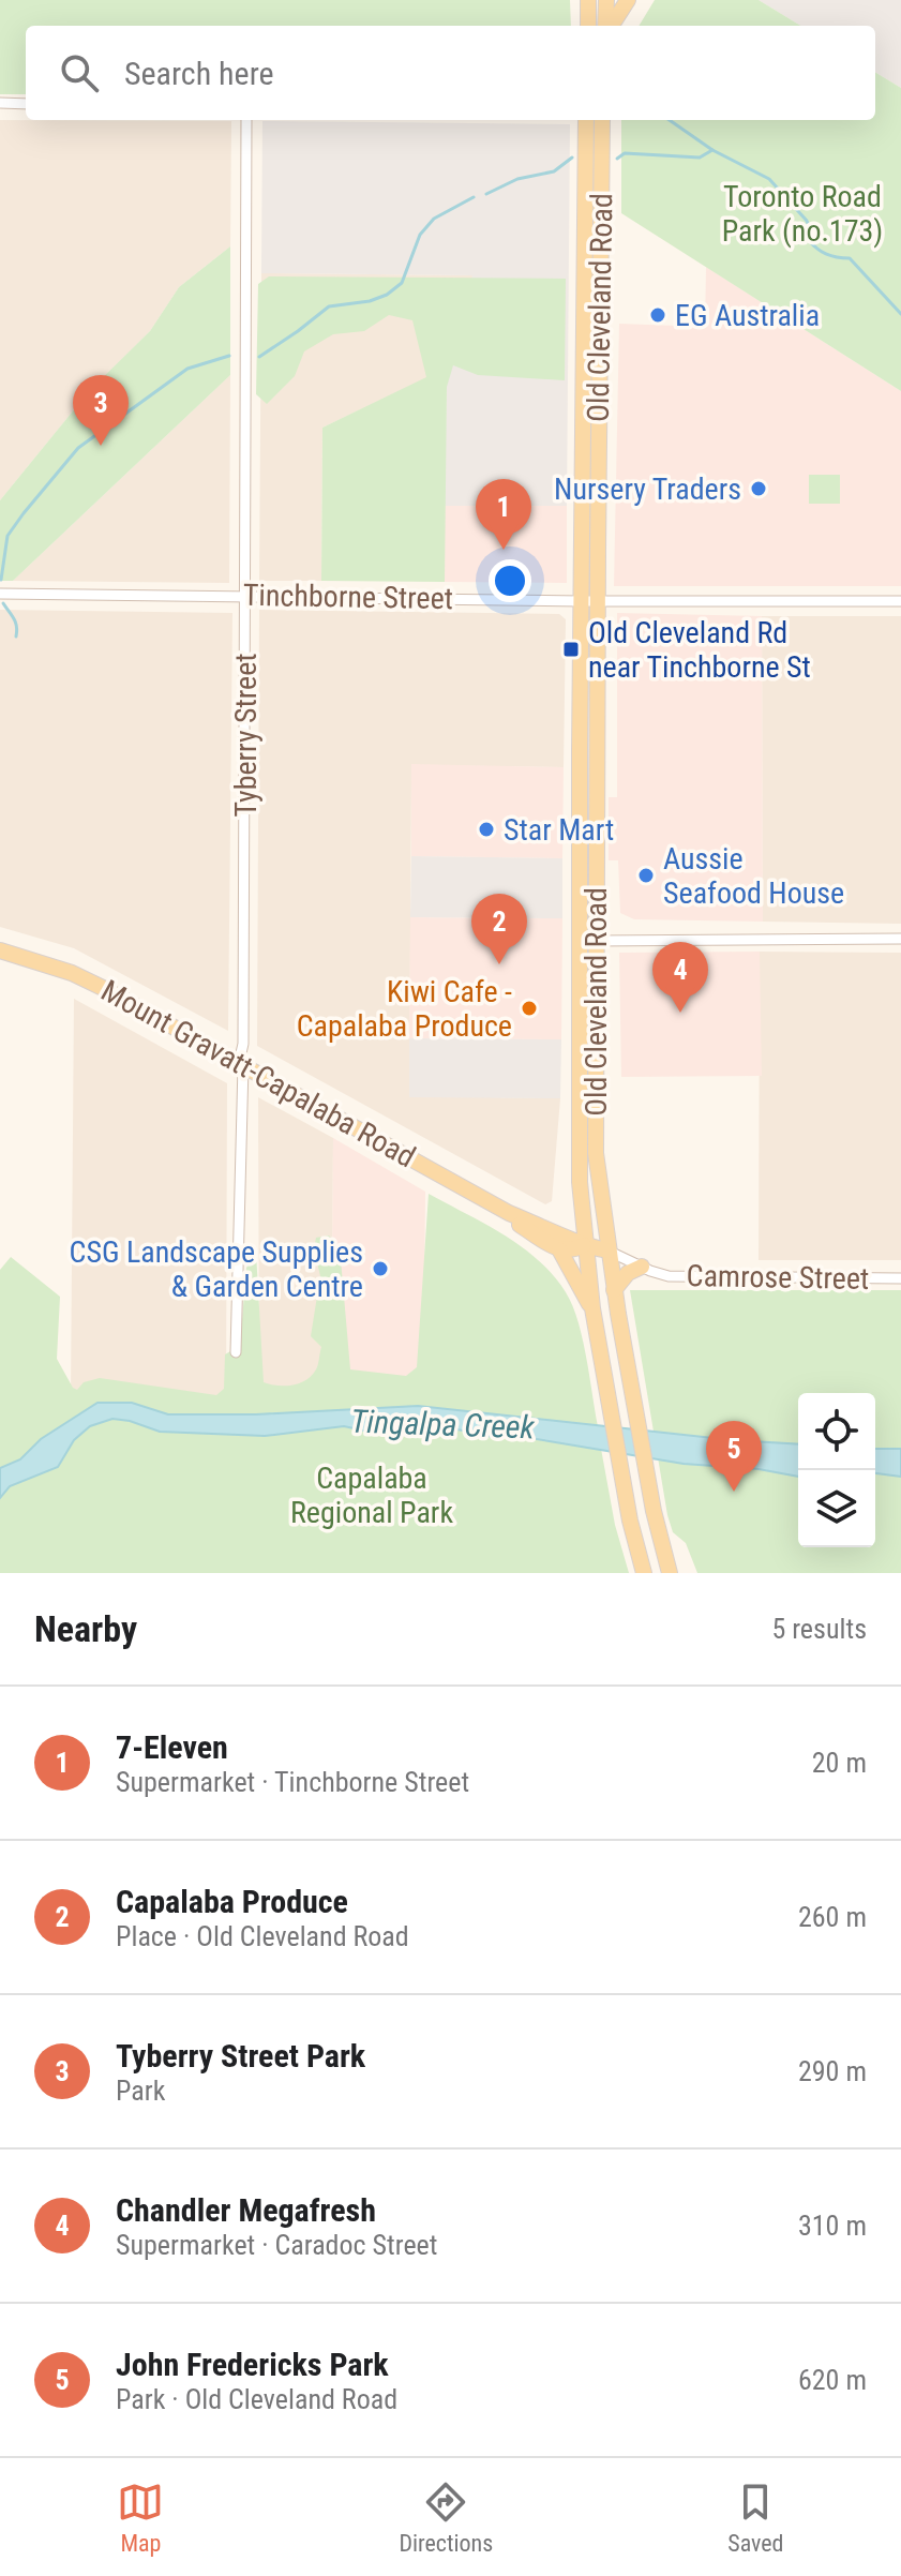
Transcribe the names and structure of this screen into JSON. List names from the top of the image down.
{
  "streets": {
    "main road": ["Old Cleveland Road", "Mount Gravatt-Capalaba Road"],
    "street": ["Tinchborne Street", "Tyberry Street", "Camrose Street"]
  },
  "crossings": [
    ["Old Cleveland Road", "Tinchborne Street"],
    ["Old Cleveland Road", "Mount Gravatt-Capalaba Road"],
    ["Old Cleveland Road", "Camrose Street"],
    ["Tinchborne Street", "Tyberry Street"],
    ["Tyberry Street", "Mount Gravatt-Capalaba Road"],
    ["Mount Gravatt-Capalaba Road", "Camrose Street"]
  ],
  "water": ["Tingalpa Creek"],
  "parks": ["Toronto Road Park (no.173)", "Capalaba Regional Park"],
  "places": {
    "other": [
      "EG Australia",
      "Nursery Traders",
      "Star Mart",
      "Aussie Seafood House",
      "Kiwi Cafe - Capalaba Produce",
      "CSG Landscape Supplies & Garden Centre"
    ],
    "transit": ["Old Cleveland Rd near Tinchborne St"]
  },
  "page": {
    "search": "Search here",
    "pins": [
      "3",
      "1",
      "2",
      "4",
      "5"
    ],
    "heading": ["Nearby", "5 results"],
    "list": [
      {
        "mark": "1",
        "name": "7-Eleven",
        "note": "Supermarket · Tinchborne Street",
        "value": "20 m"
      },
      {
        "mark": "2",
        "name": "Capalaba Produce",
        "note": "Place · Old Cleveland Road",
        "value": "260 m"
      },
      {
        "mark": "3",
        "name": "Tyberry Street Park",
        "note": "Park",
        "value": "290 m"
      },
      {
        "mark": "4",
        "name": "Chandler Megafresh",
        "note": "Supermarket · Caradoc Street",
        "value": "310 m"
      },
      {
        "mark": "5",
        "name": "John Fredericks Park",
        "note": "Park · Old Cleveland Road",
        "value": "620 m"
      }
    ],
    "nav": ["Map", "Directions", "Saved"]
  }
}
